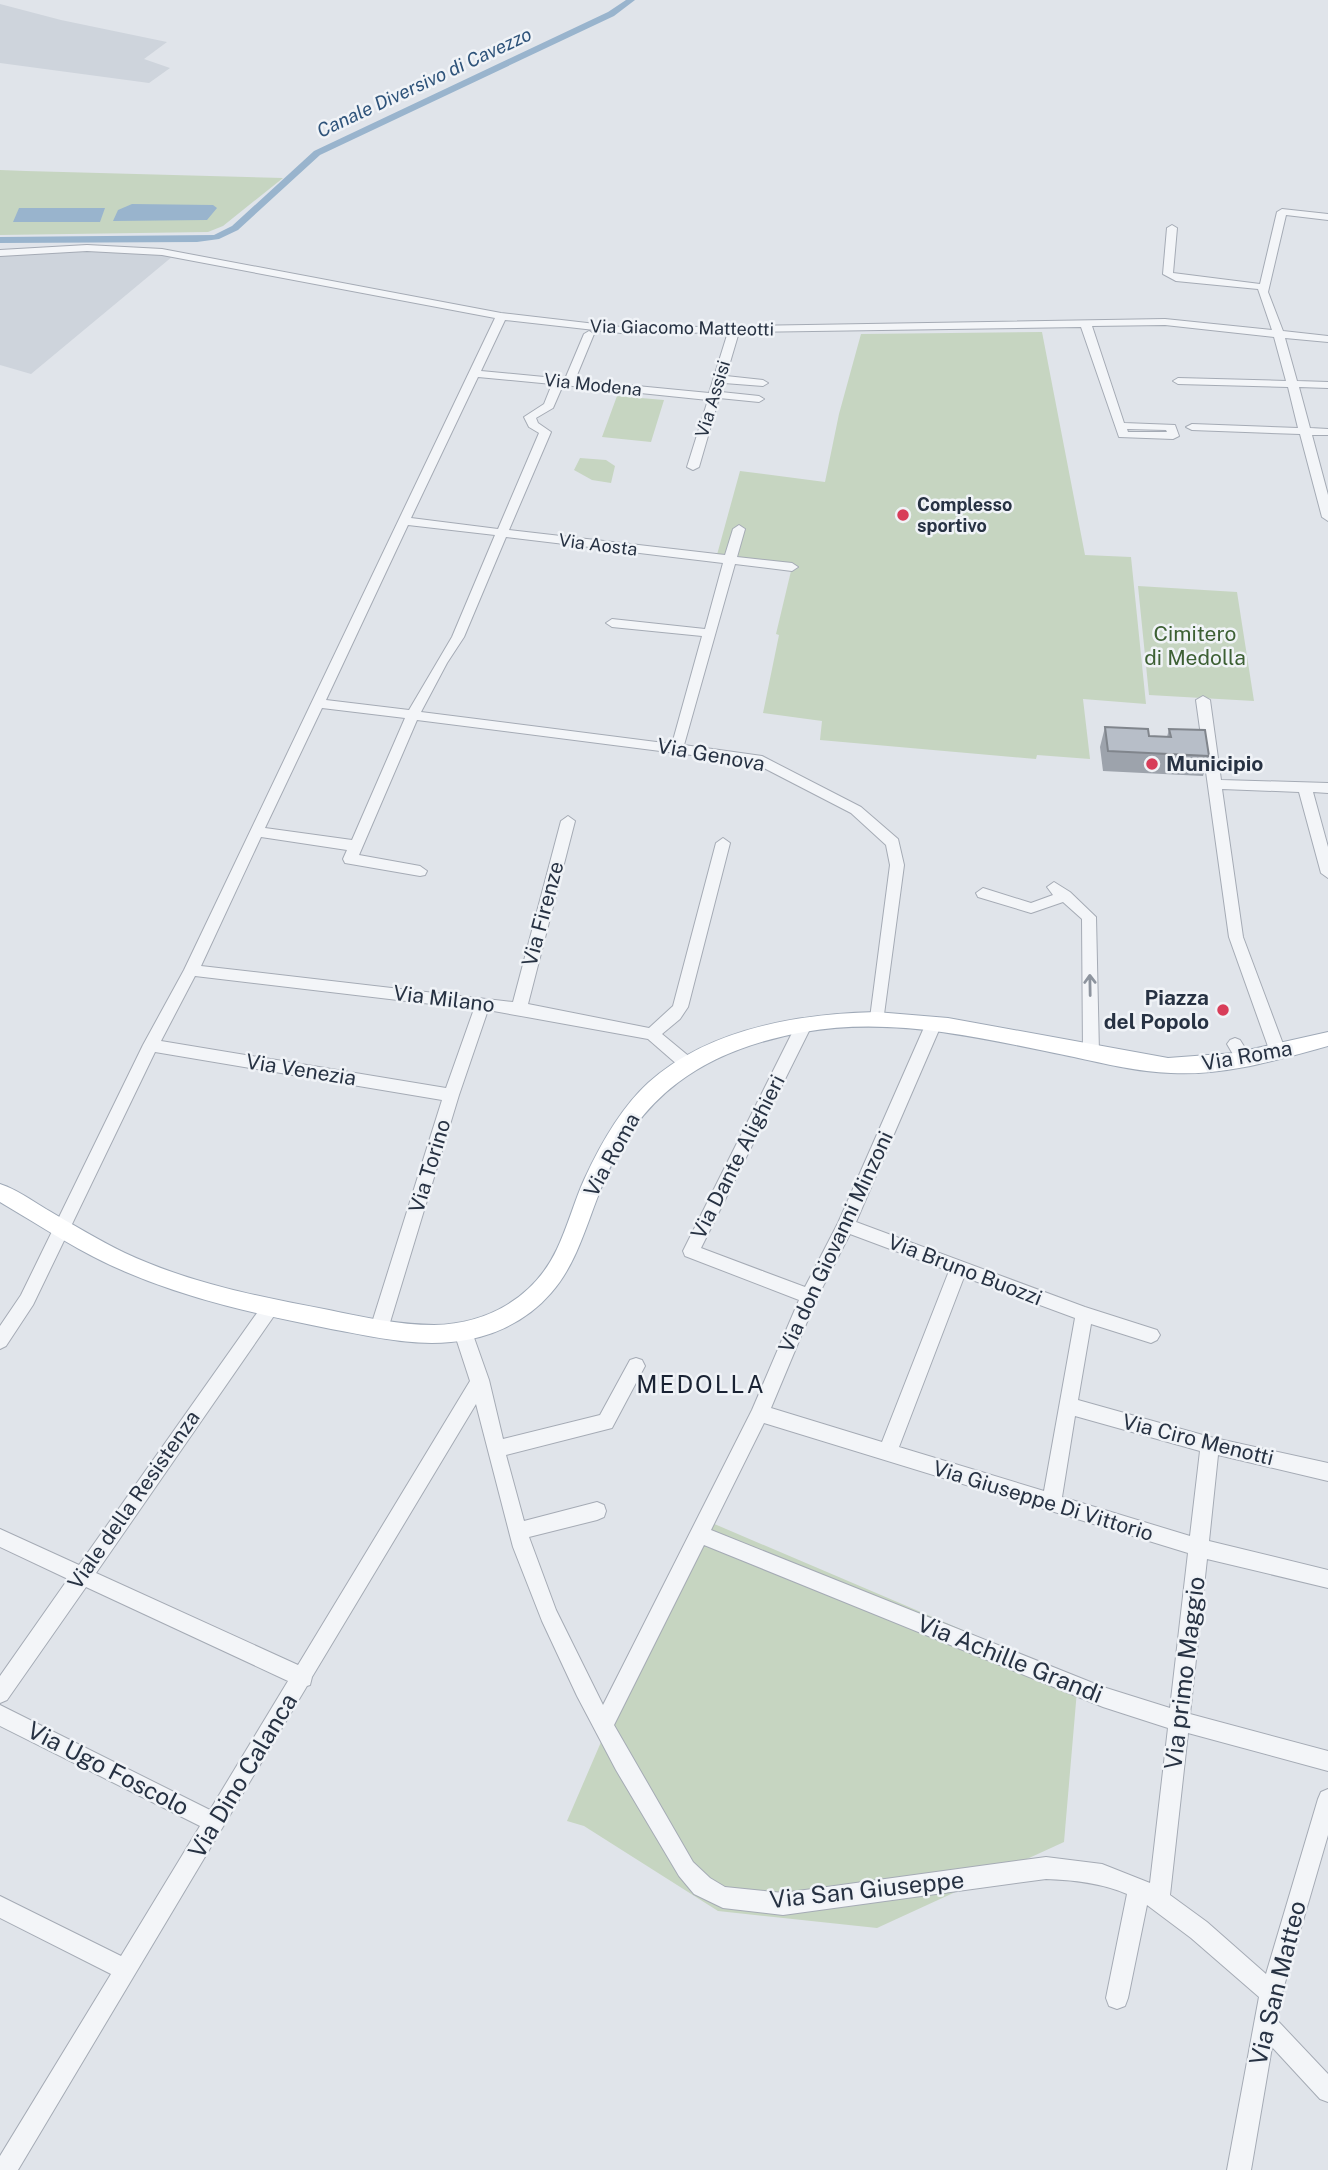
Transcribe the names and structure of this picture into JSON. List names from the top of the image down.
{
  "streets": {
    "main road": ["Via Roma"],
    "street": [
      "Via Giacomo Matteotti",
      "Via Modena",
      "Via Assisi",
      "Via Aosta",
      "Via Genova",
      "Via Firenze",
      "Via Milano",
      "Via Venezia",
      "Via Dante Alighieri",
      "Via Torino",
      "Via don Giovanni Minzoni",
      "Via Bruno Buozzi",
      "Via Ciro Menotti",
      "Viale della Resistenza",
      "Via Giuseppe Di Vittorio",
      "Via Achille Grandi",
      "Via primo Maggio",
      "Via Ugo Foscolo",
      "Via Dino Calanca",
      "Via San Giuseppe",
      "Via San Matteo"
    ]
  },
  "crossings": [
    ["Via Giacomo Matteotti", "Via Assisi"],
    ["Via Modena", "Via Assisi"],
    ["Via Genova", "Via Roma"],
    ["Via Firenze", "Via Milano"],
    ["Via Milano", "Via Roma"],
    ["Via Milano", "Via Torino"],
    ["Via Roma", "Via Dante Alighieri"],
    ["Via Roma", "Via Torino"],
    ["Via Roma", "Via don Giovanni Minzoni"],
    ["Via Roma", "Viale della Resistenza"],
    ["Via Roma", "Via San Giuseppe"],
    ["Via Venezia", "Via Torino"],
    ["Via Dante Alighieri", "Via don Giovanni Minzoni"],
    ["Via don Giovanni Minzoni", "Via Bruno Buozzi"],
    ["Via don Giovanni Minzoni", "Via Giuseppe Di Vittorio"],
    ["Via don Giovanni Minzoni", "Via Achille Grandi"],
    ["Via don Giovanni Minzoni", "Via San Giuseppe"],
    ["Via Ciro Menotti", "Via primo Maggio"],
    ["Via Giuseppe Di Vittorio", "Via primo Maggio"],
    ["Via Achille Grandi", "Via primo Maggio"],
    ["Via primo Maggio", "Via San Giuseppe"],
    ["Via Ugo Foscolo", "Via Dino Calanca"],
    ["Via Dino Calanca", "Via San Giuseppe"],
    ["Via San Giuseppe", "Via San Matteo"]
  ],
  "districts": ["MEDOLLA"],
  "water": ["Canale Diversivo di Cavezzo"],
  "parks": ["Cimitero di Medolla"],
  "places": ["Complesso sportivo", "Municipio", "Piazza del Popolo"]
}
